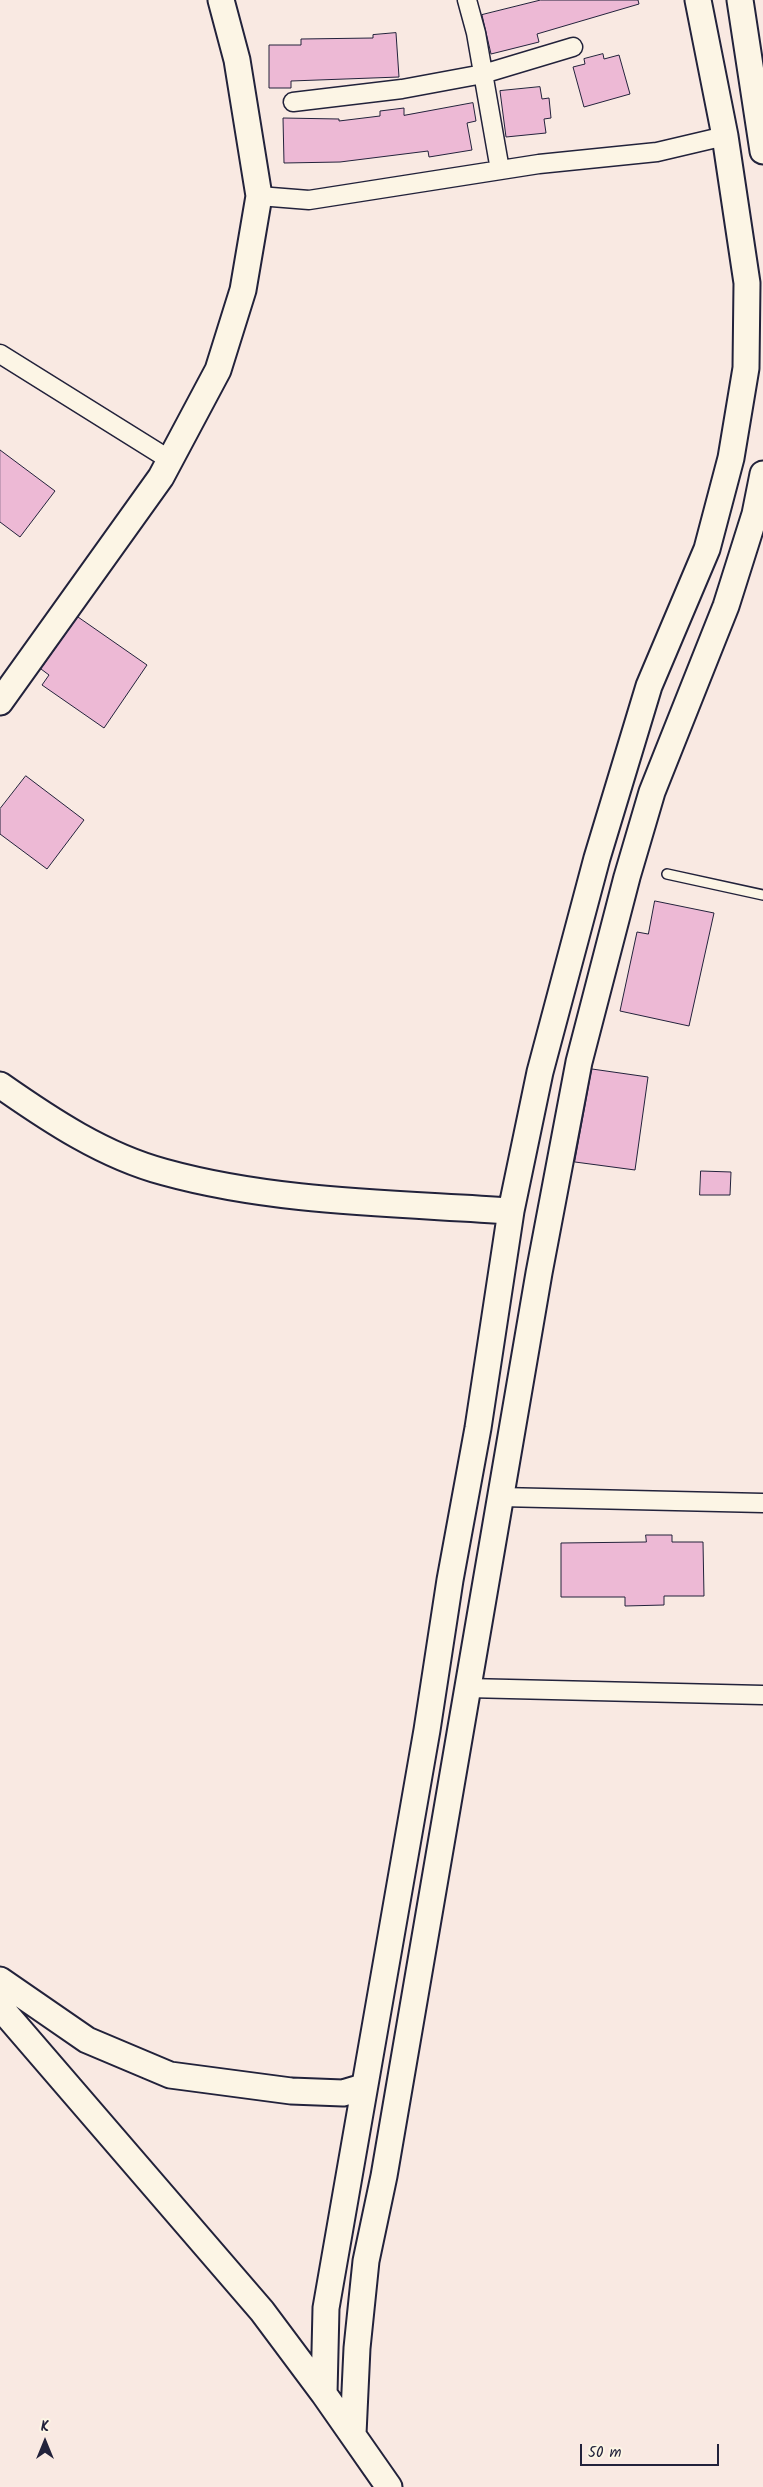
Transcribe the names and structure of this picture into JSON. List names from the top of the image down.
{
  "scale_bar": "50 m",
  "north": "top"
}
